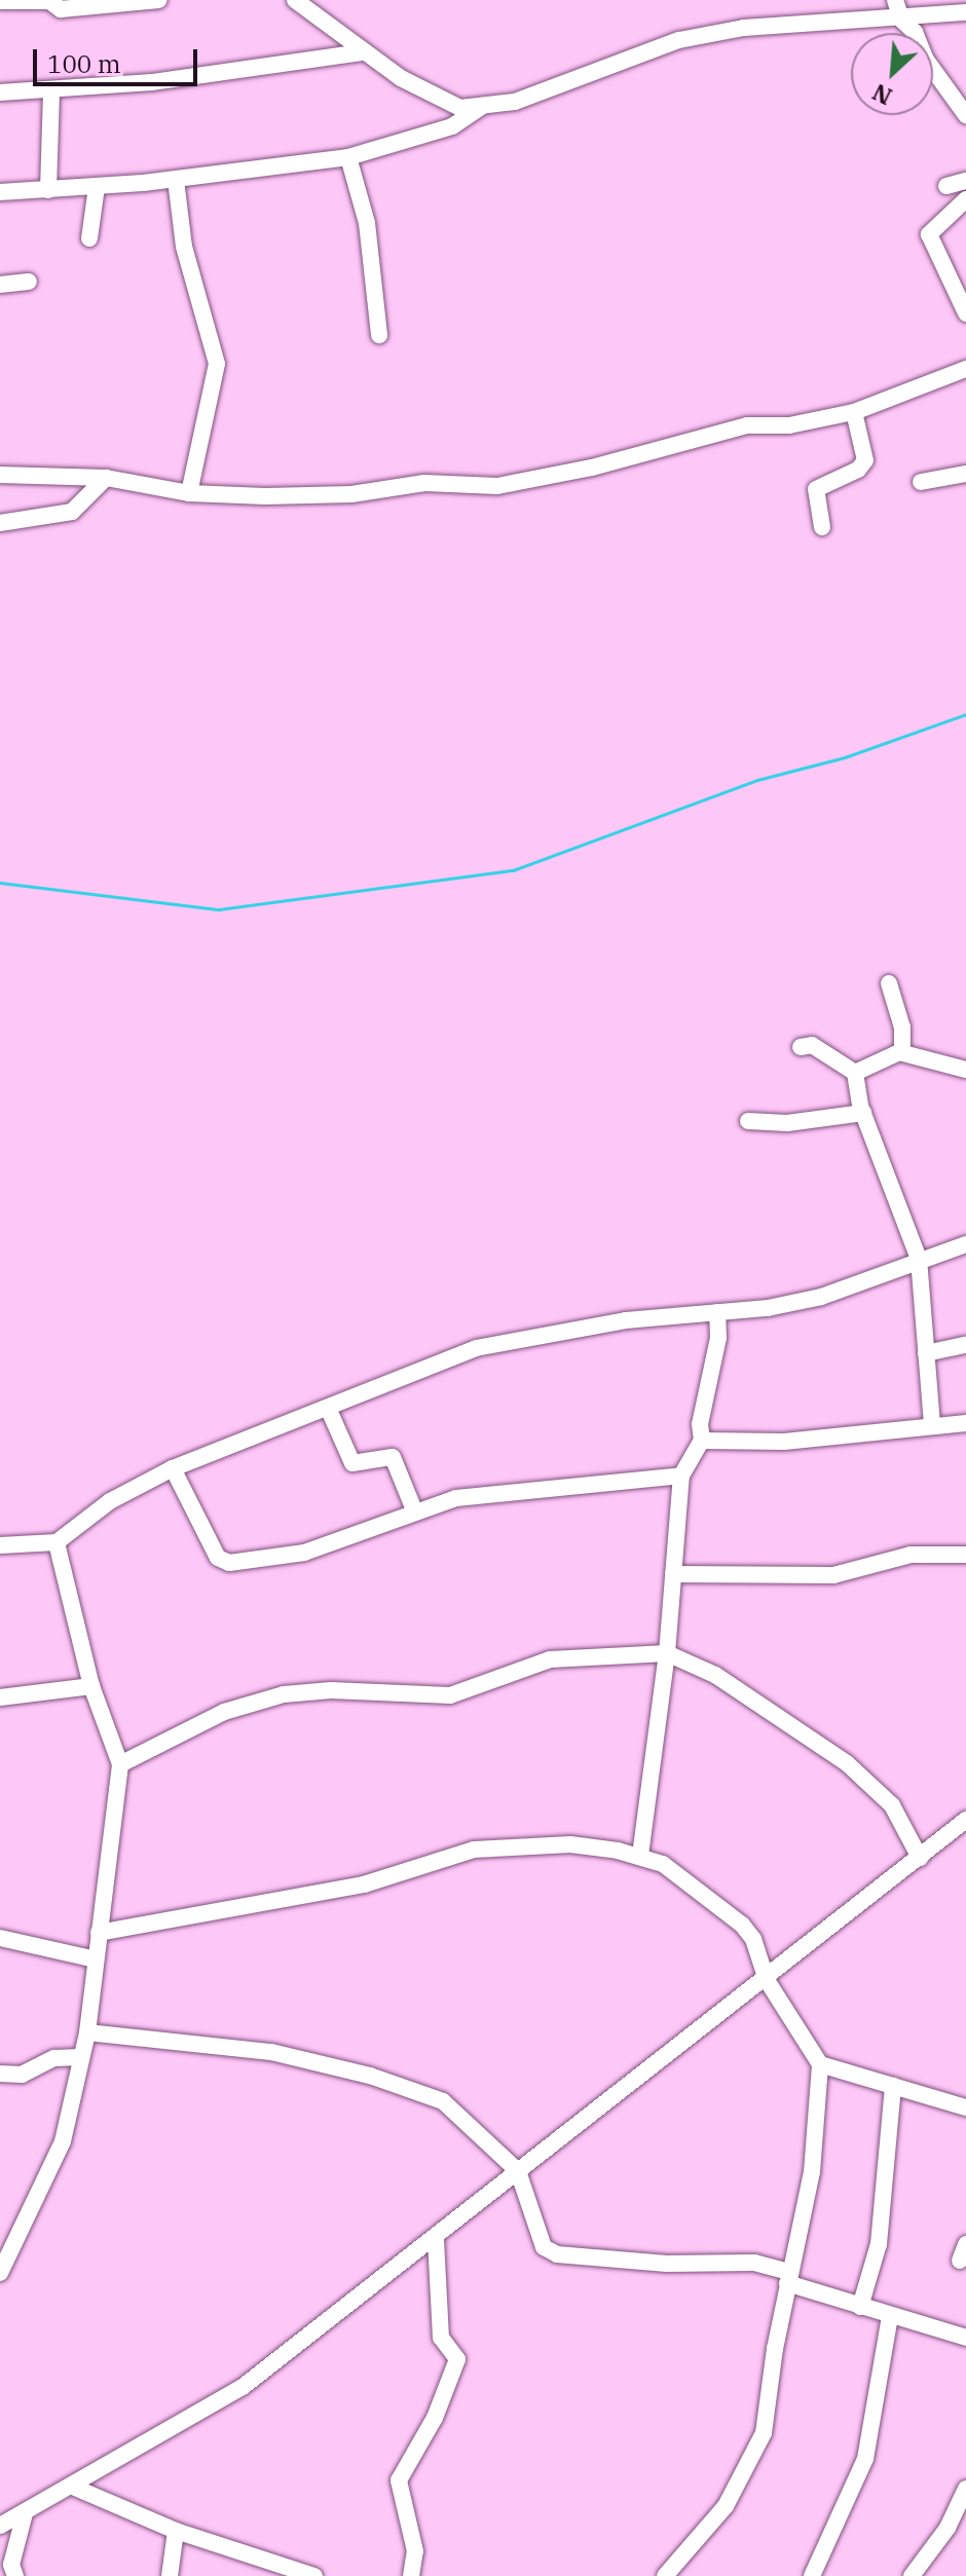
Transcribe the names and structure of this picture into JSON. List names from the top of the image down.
{
  "scale_bar": "100 m",
  "north": "bottom left"
}
